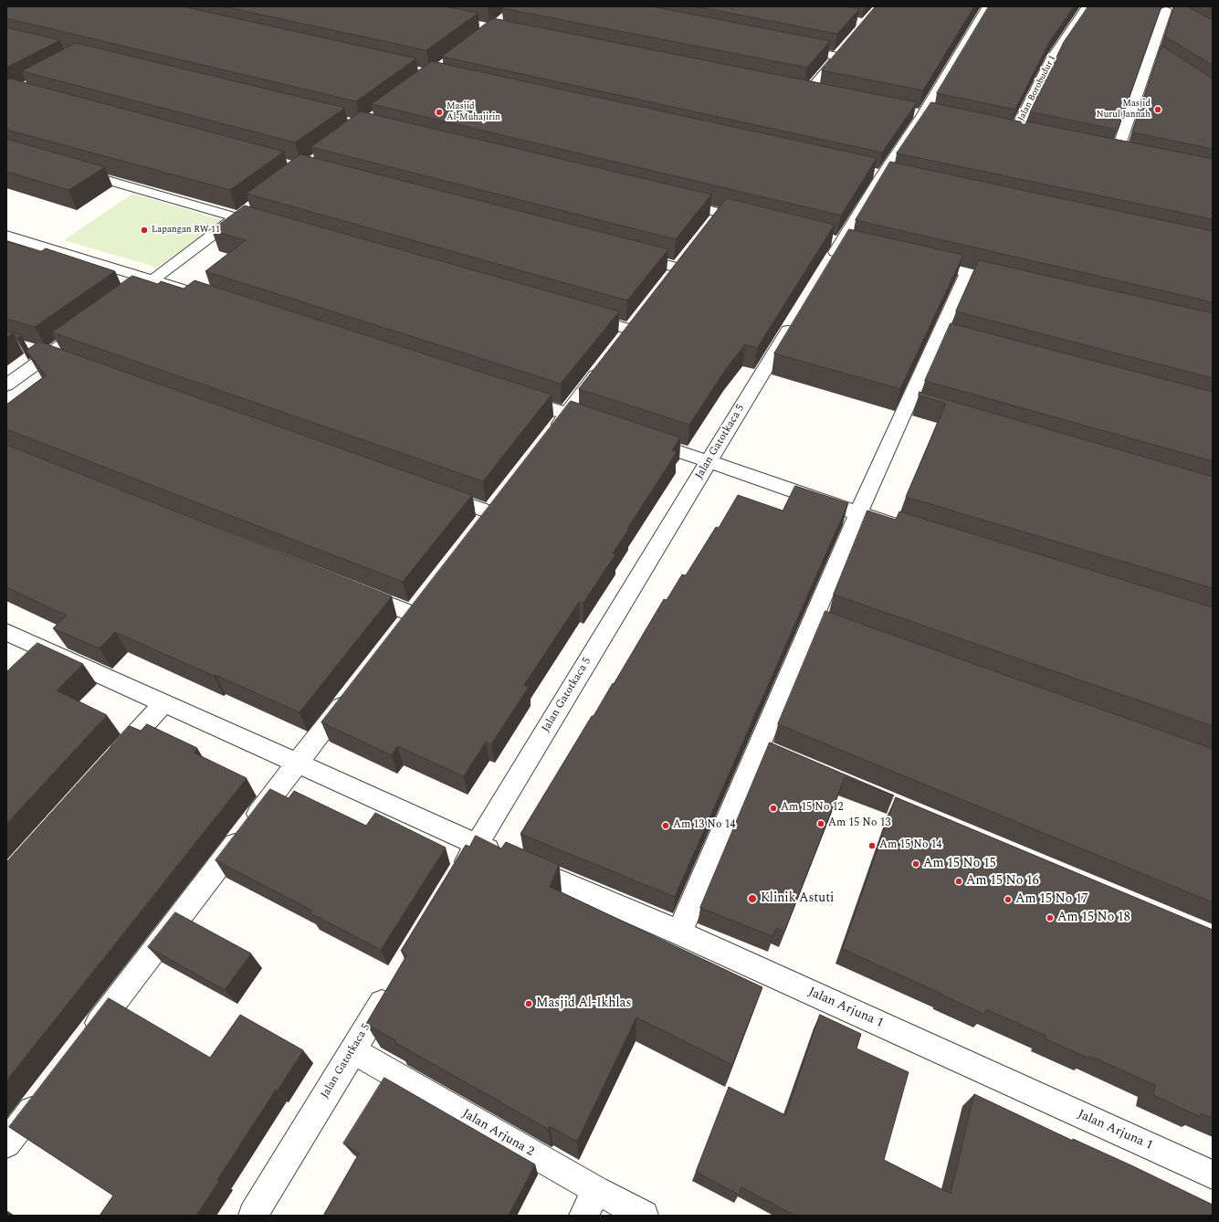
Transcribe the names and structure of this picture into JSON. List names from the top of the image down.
{
  "streets": {
    "street": [
      "Jalan Borobudur I",
      "Jalan Gatotkaca 5",
      "Jalan Arjuna 1",
      "Jalan Arjuna 2"
    ]
  },
  "crossings": [
    ["Jalan Gatotkaca 5", "Jalan Arjuna 1"],
    ["Jalan Gatotkaca 5", "Jalan Arjuna 2"]
  ],
  "places": [
    "Masjid Nurul Jannah",
    "Masjid Al-Muhajirin",
    "Lapangan RW 11",
    "Am 15 No 12",
    "Am 15 No 13",
    "Am 13 No 14",
    "Am 15 No 14",
    "Am 15 No 15",
    "Am 15 No 16",
    "Klinik Astuti",
    "Am 15 No 17",
    "Am 15 No 18",
    "Masjid Al-Ikhlas"
  ]
}
